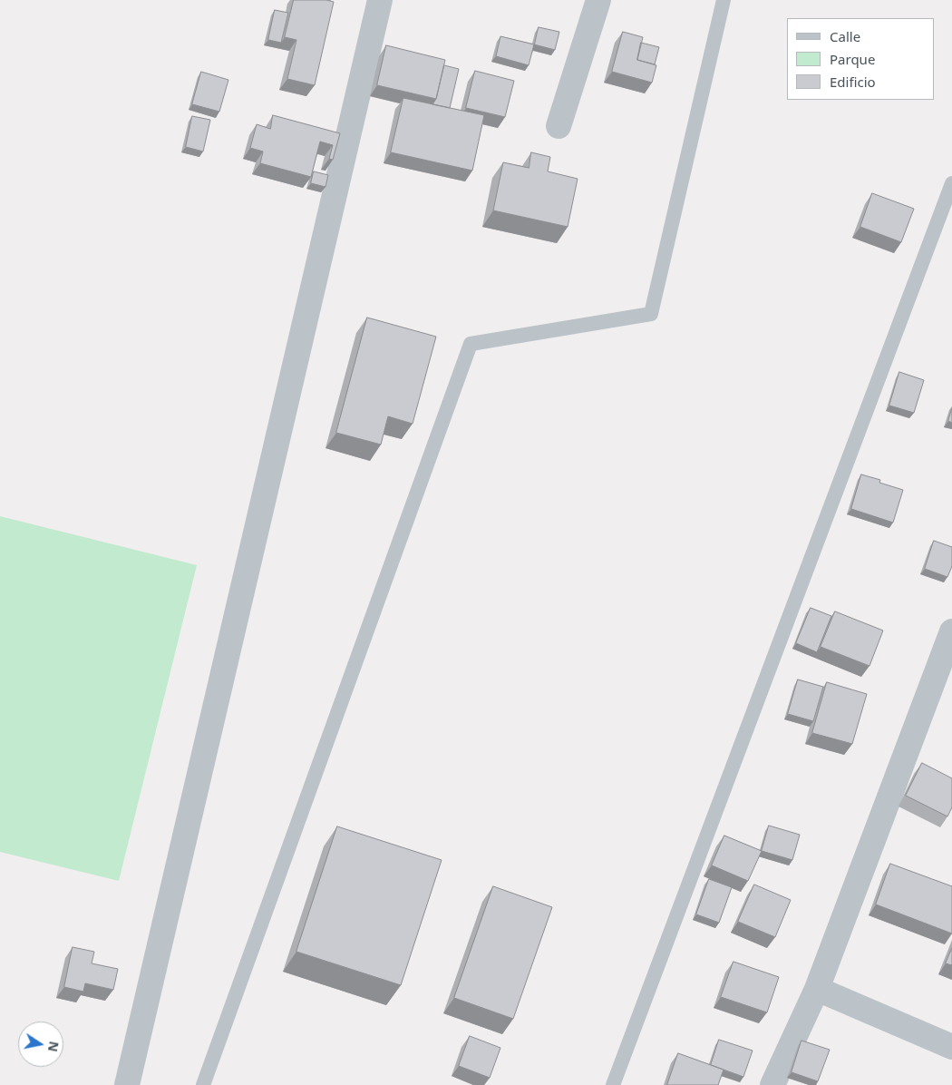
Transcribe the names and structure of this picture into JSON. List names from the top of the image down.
{
  "legend": ["Calle", "Parque", "Edificio"],
  "north": "right"
}
